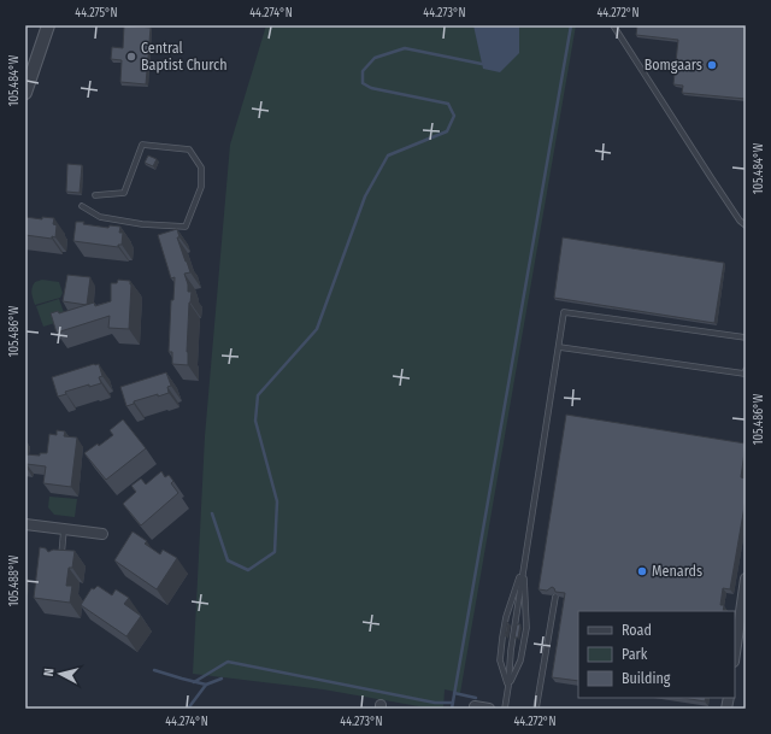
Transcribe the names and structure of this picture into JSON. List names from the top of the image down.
{
  "places": ["Central Baptist Church", "Bomgaars", "Menards"],
  "legend": ["Road", "Park", "Building"],
  "north": "left",
  "coordinates": [
    "44.275°N",
    "44.274°N",
    "44.273°N",
    "44.272°N",
    "105.484°W",
    "105.486°W",
    "105.488°W"
  ]
}
